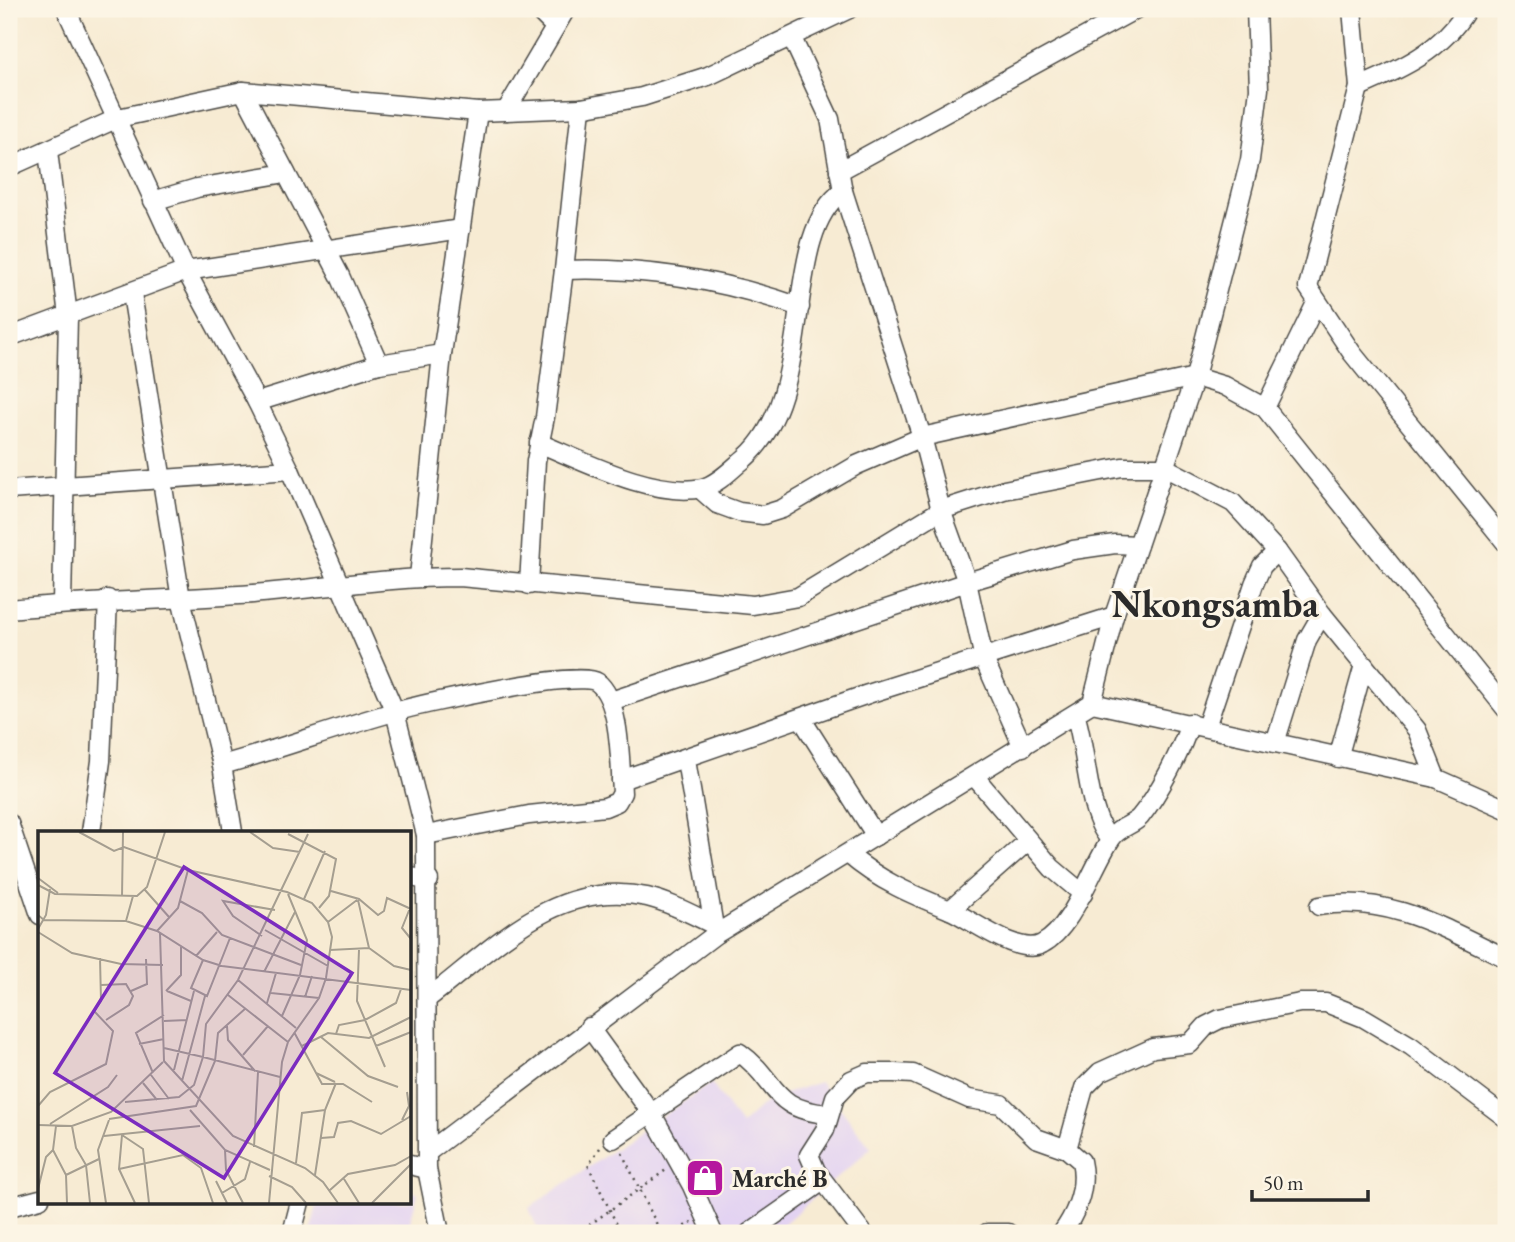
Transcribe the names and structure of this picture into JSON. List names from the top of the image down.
{
  "districts": ["Nkongsamba"],
  "places": {
    "shop": ["Marché B"]
  },
  "scale_bar": "50 m"
}
